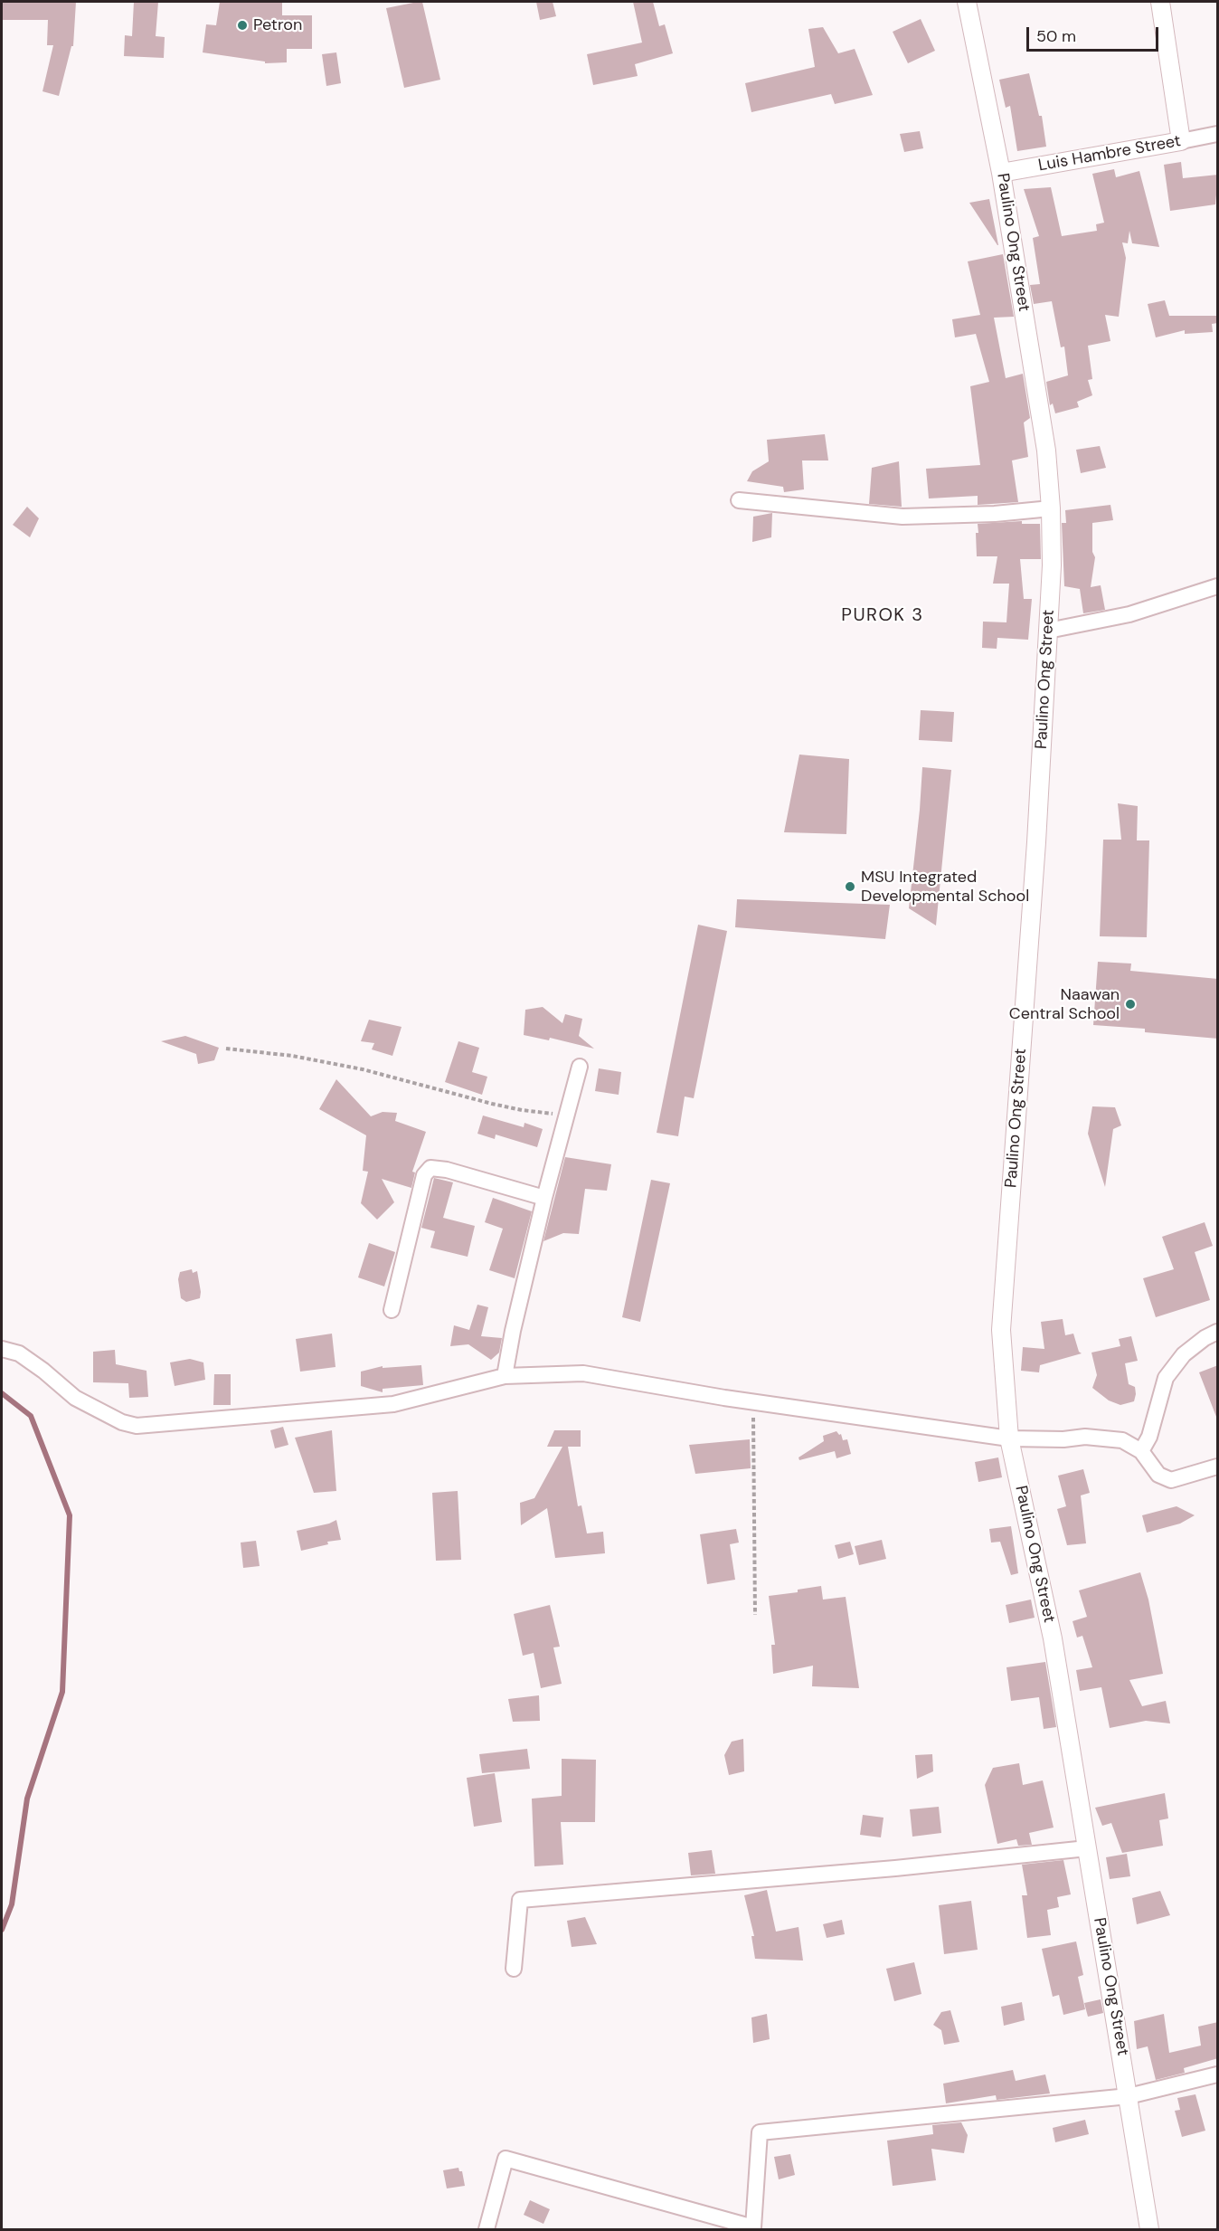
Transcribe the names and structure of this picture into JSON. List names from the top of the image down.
{
  "streets": {
    "street": ["Luis Hambre Street", "Paulino Ong Street"]
  },
  "crossings": [
    ["Luis Hambre Street", "Paulino Ong Street"]
  ],
  "districts": ["PUROK 3"],
  "places": ["Petron", "MSU Integrated Developmental School", "Naawan Central School"],
  "scale_bar": "50 m"
}
